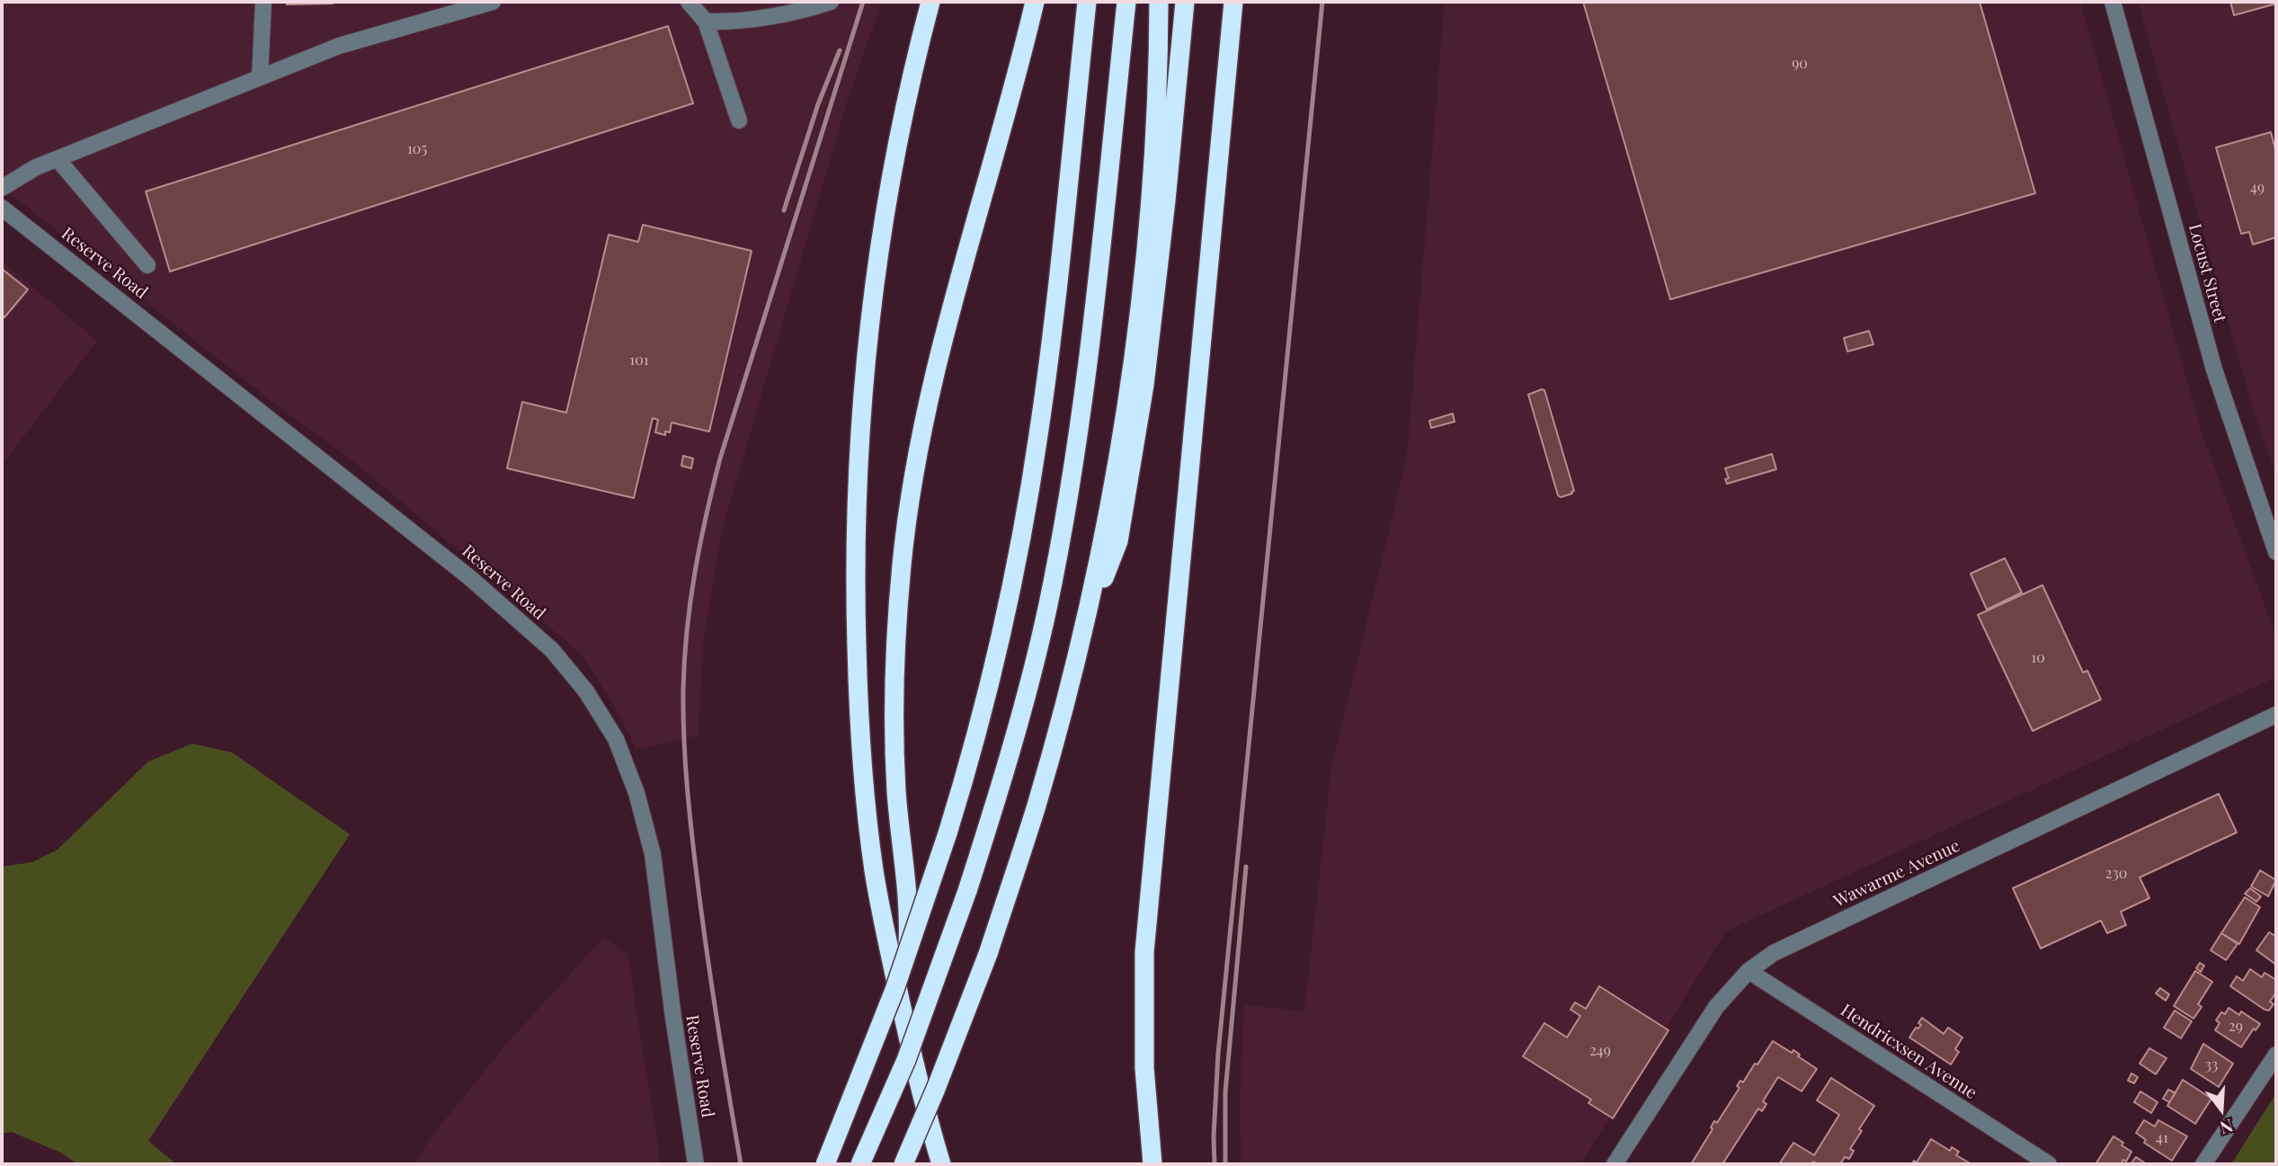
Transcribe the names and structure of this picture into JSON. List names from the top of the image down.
{
  "streets": {
    "street": [
      "Reserve Road",
      "Locust Street",
      "Wawarme Avenue",
      "Hendricxsen Avenue"
    ]
  },
  "crossings": [
    ["Wawarme Avenue", "Hendricxsen Avenue"]
  ],
  "house_numbers": [
    "90",
    "105",
    "49",
    "101",
    "10",
    "230",
    "29",
    "249",
    "33",
    "41"
  ],
  "north": "bottom"
}
